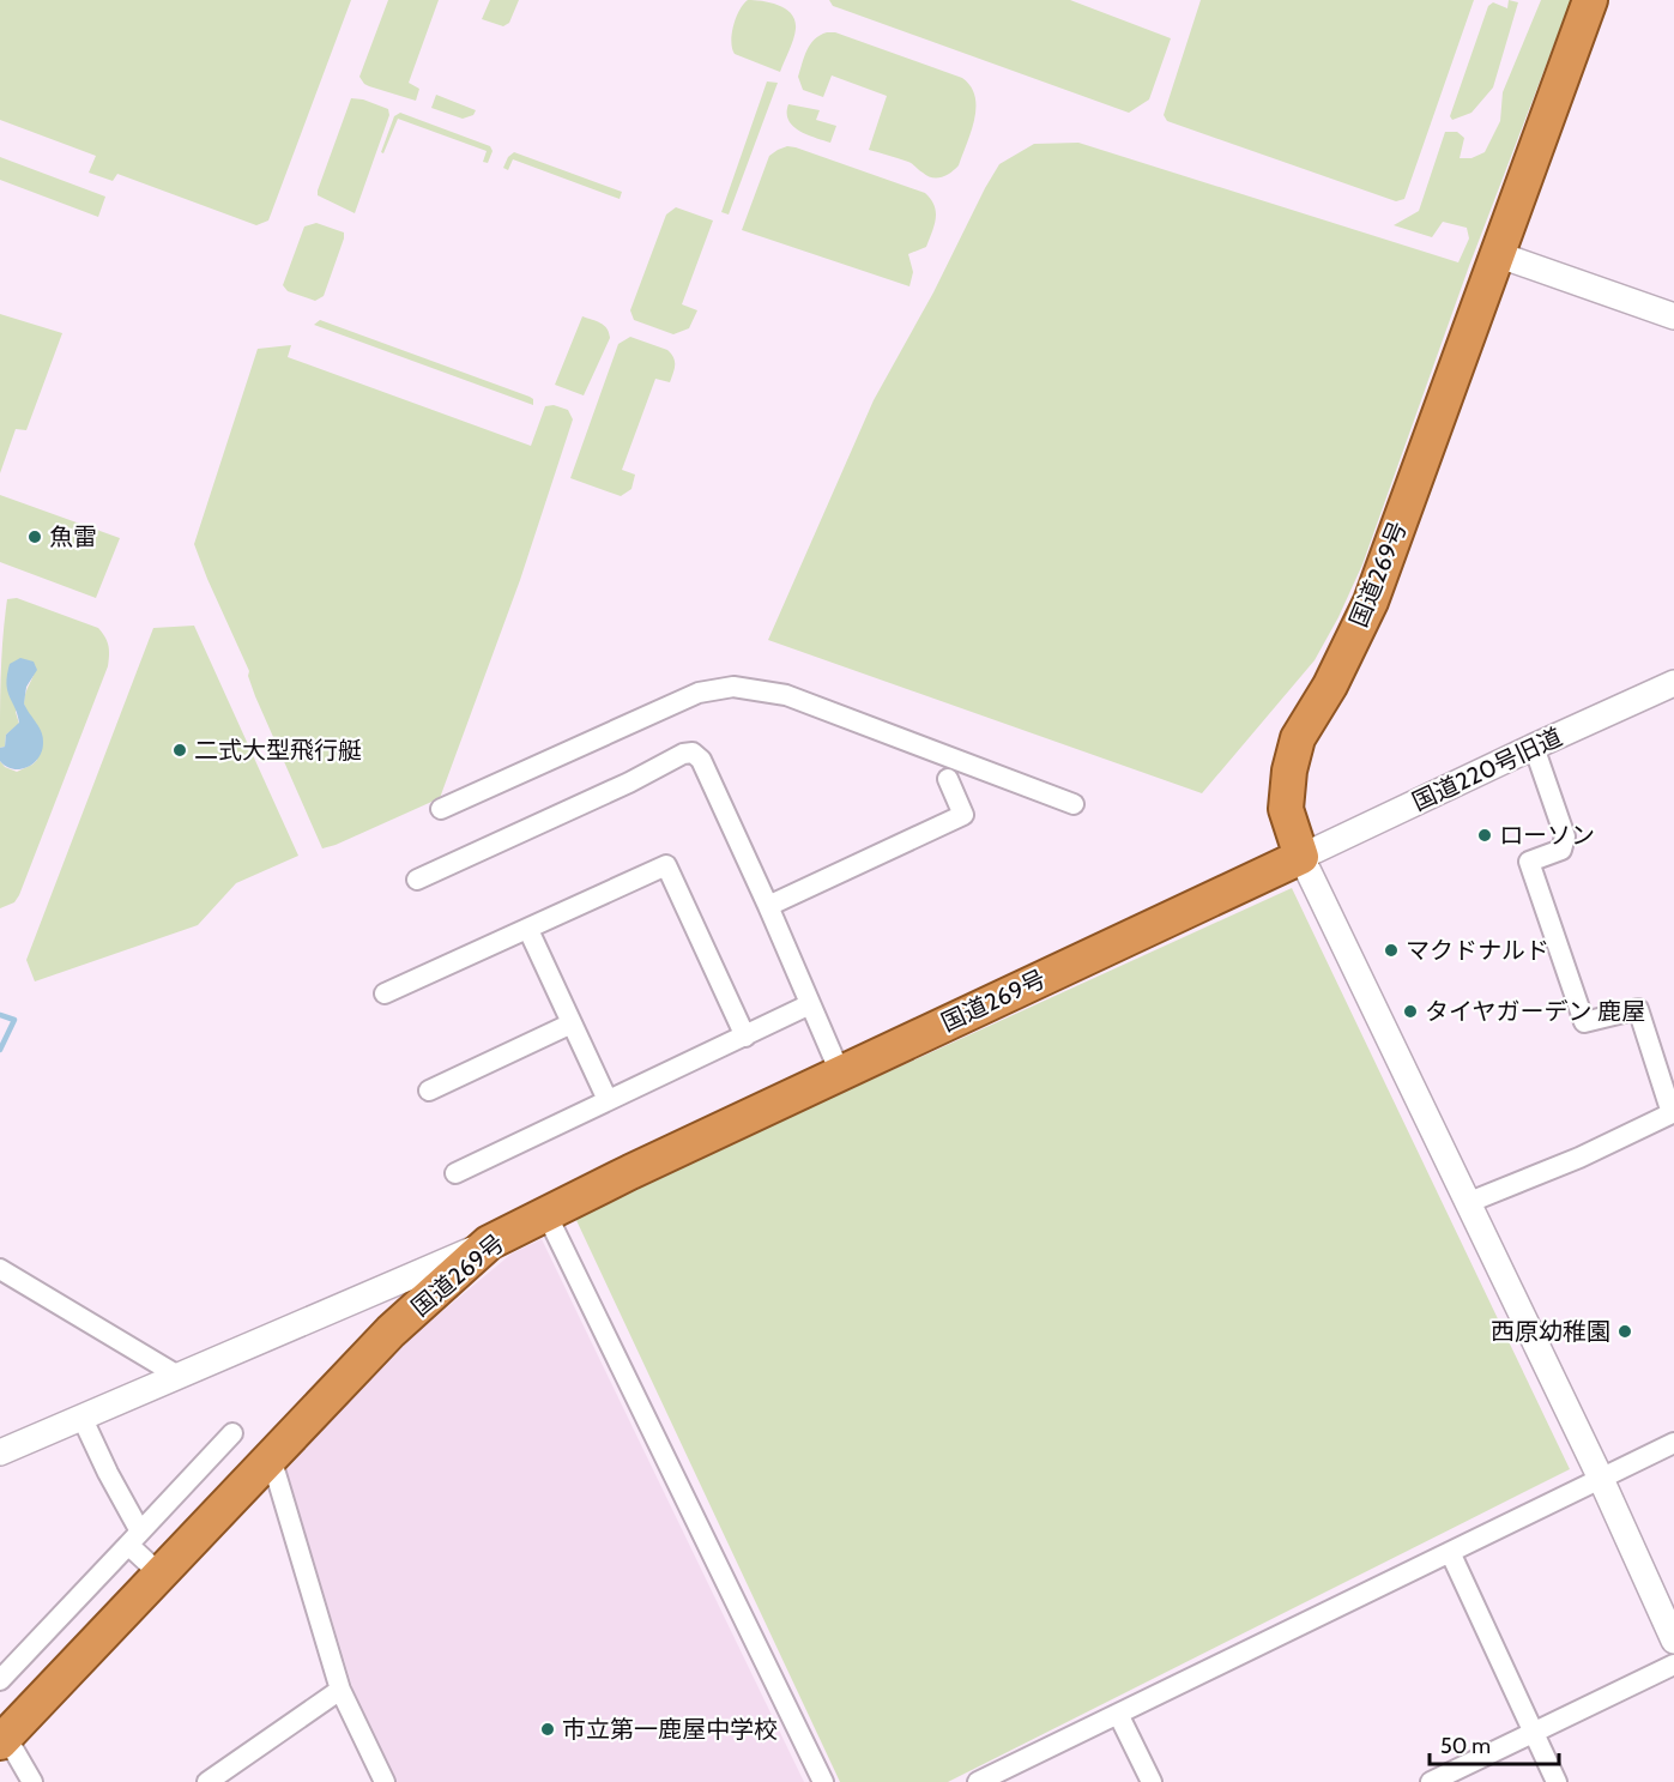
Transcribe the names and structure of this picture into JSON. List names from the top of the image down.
{
  "streets": {
    "highway": ["国道269号"],
    "street": ["国道220号旧道"]
  },
  "crossings": [
    ["国道269号", "国道220号旧道"]
  ],
  "places": [
    "魚雷",
    "二式大型飛行艇",
    "ローソン",
    "マクドナルド",
    "タイヤガーデン 鹿屋",
    "西原幼稚園",
    "市立第一鹿屋中学校"
  ],
  "scale_bar": "50 m"
}
